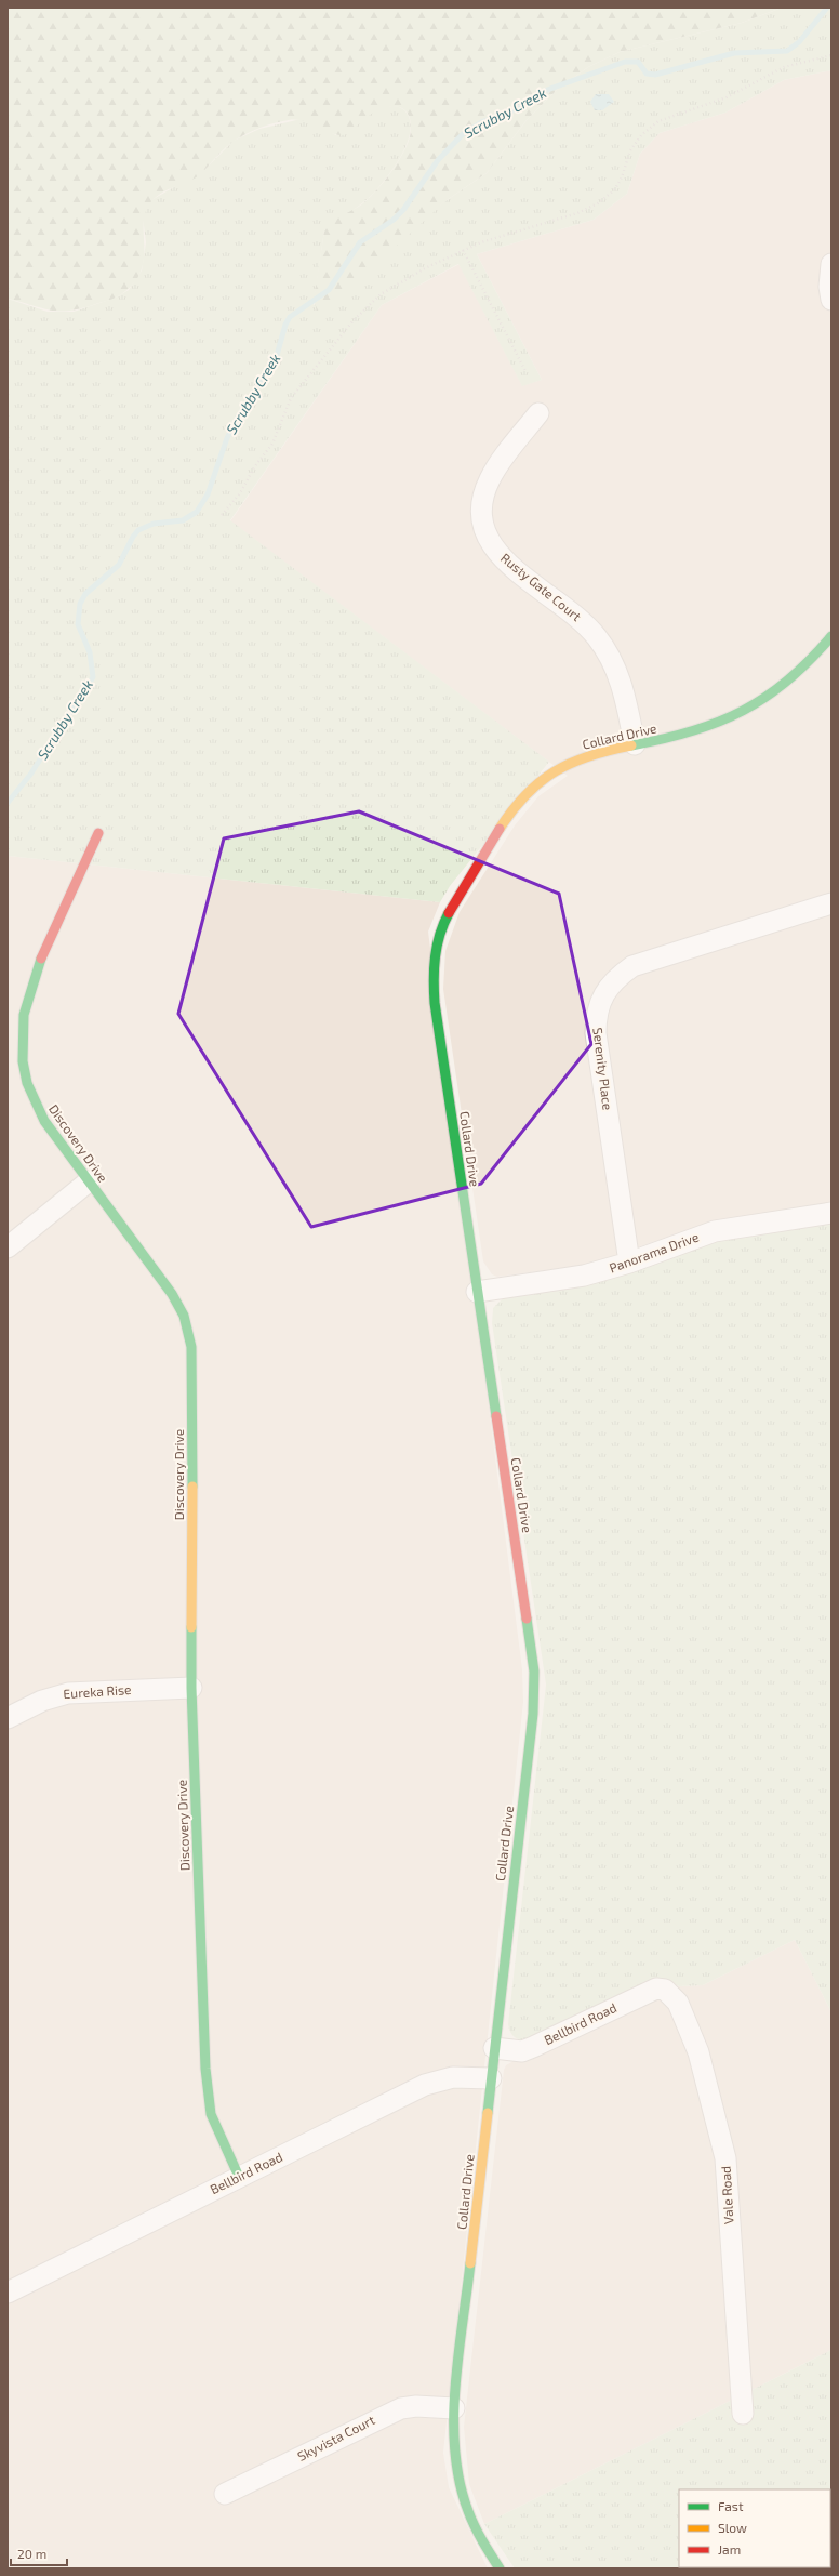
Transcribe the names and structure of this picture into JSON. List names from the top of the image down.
{
  "streets": {
    "street": [
      "Rusty Gate Court",
      "Collard Drive",
      "Serenity Place",
      "Discovery Drive",
      "Panorama Drive",
      "Eureka Rise",
      "Bellbird Road",
      "Vale Road",
      "Skyvista Court"
    ]
  },
  "crossings": [
    ["Rusty Gate Court", "Collard Drive"],
    ["Collard Drive", "Panorama Drive"],
    ["Collard Drive", "Bellbird Road"],
    ["Collard Drive", "Skyvista Court"],
    ["Serenity Place", "Panorama Drive"],
    ["Discovery Drive", "Eureka Rise"],
    ["Discovery Drive", "Bellbird Road"],
    ["Bellbird Road", "Vale Road"]
  ],
  "water": ["Scrubby Creek"],
  "legend": ["Fast", "Slow", "Jam"],
  "scale_bar": "20 m"
}
